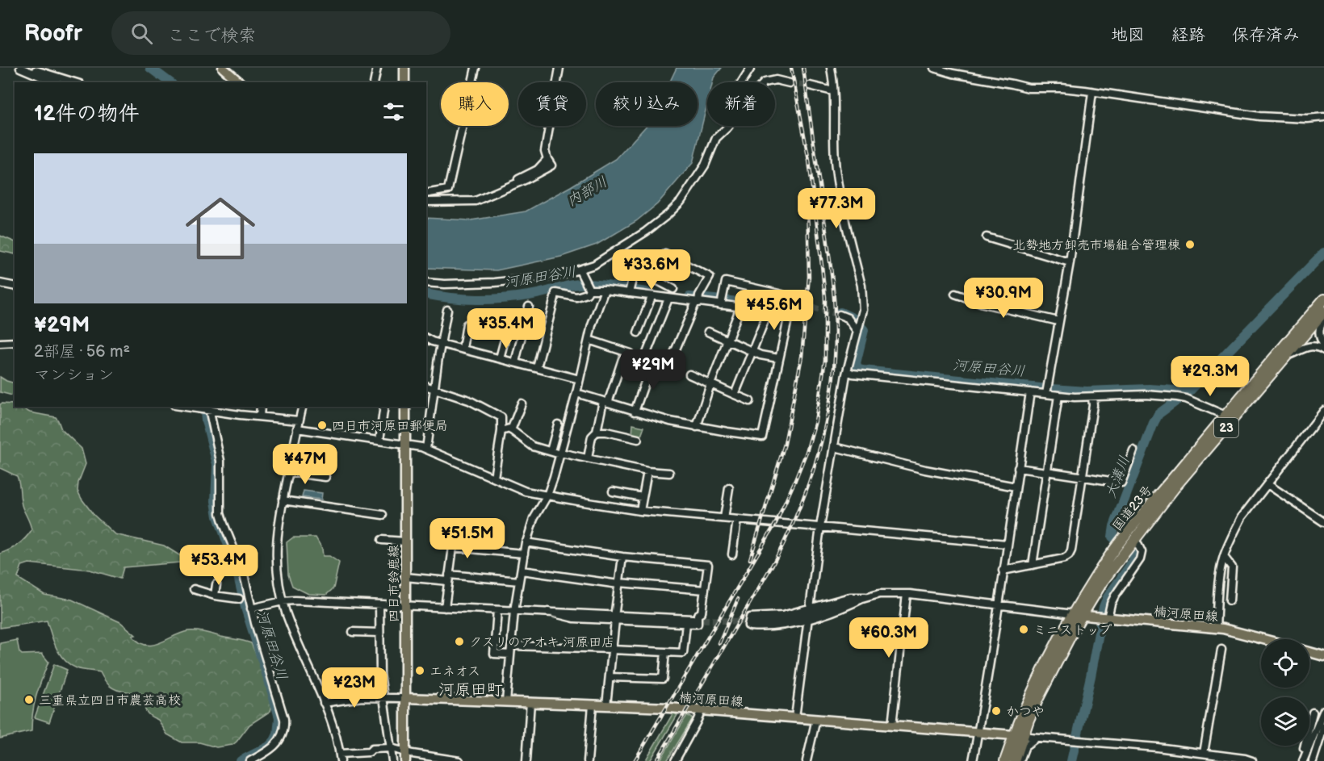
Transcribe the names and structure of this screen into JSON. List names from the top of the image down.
{
  "streets": {
    "highway": ["23", "国道23号"],
    "main road": ["四日市鈴鹿線", "楠河原田線"]
  },
  "crossings": [
    ["国道23号", "楠河原田線"],
    ["四日市鈴鹿線", "楠河原田線"]
  ],
  "districts": ["河原田町"],
  "water": ["内部川", "河原田谷川", "大溝川"],
  "places": [
    "北勢地方卸売市場組合管理棟",
    "四日市河原田郵便局",
    "ミニストップ",
    "クスリのアオキ 河原田店",
    "エネオス",
    "三重県立四日市農芸高校",
    "かつや"
  ],
  "page": {
    "header": "Roofr",
    "search": "ここで検索",
    "nav": ["地図", "経路", "保存済み"],
    "chip": [
      "購入",
      "賃貸",
      "絞り込み",
      "新着"
    ],
    "heading": "12件の物件",
    "list": [
      {
        "name": "¥29M",
        "note": "2部屋 · 56 m² · マンション"
      }
    ],
    "price": [
      "¥77.3M",
      "¥33.6M",
      "¥30.9M",
      "¥45.6M",
      "¥35.4M",
      "¥29M",
      "¥29.3M",
      "¥47M",
      "¥51.5M",
      "¥53.4M",
      "¥60.3M",
      "¥23M"
    ]
  }
}
